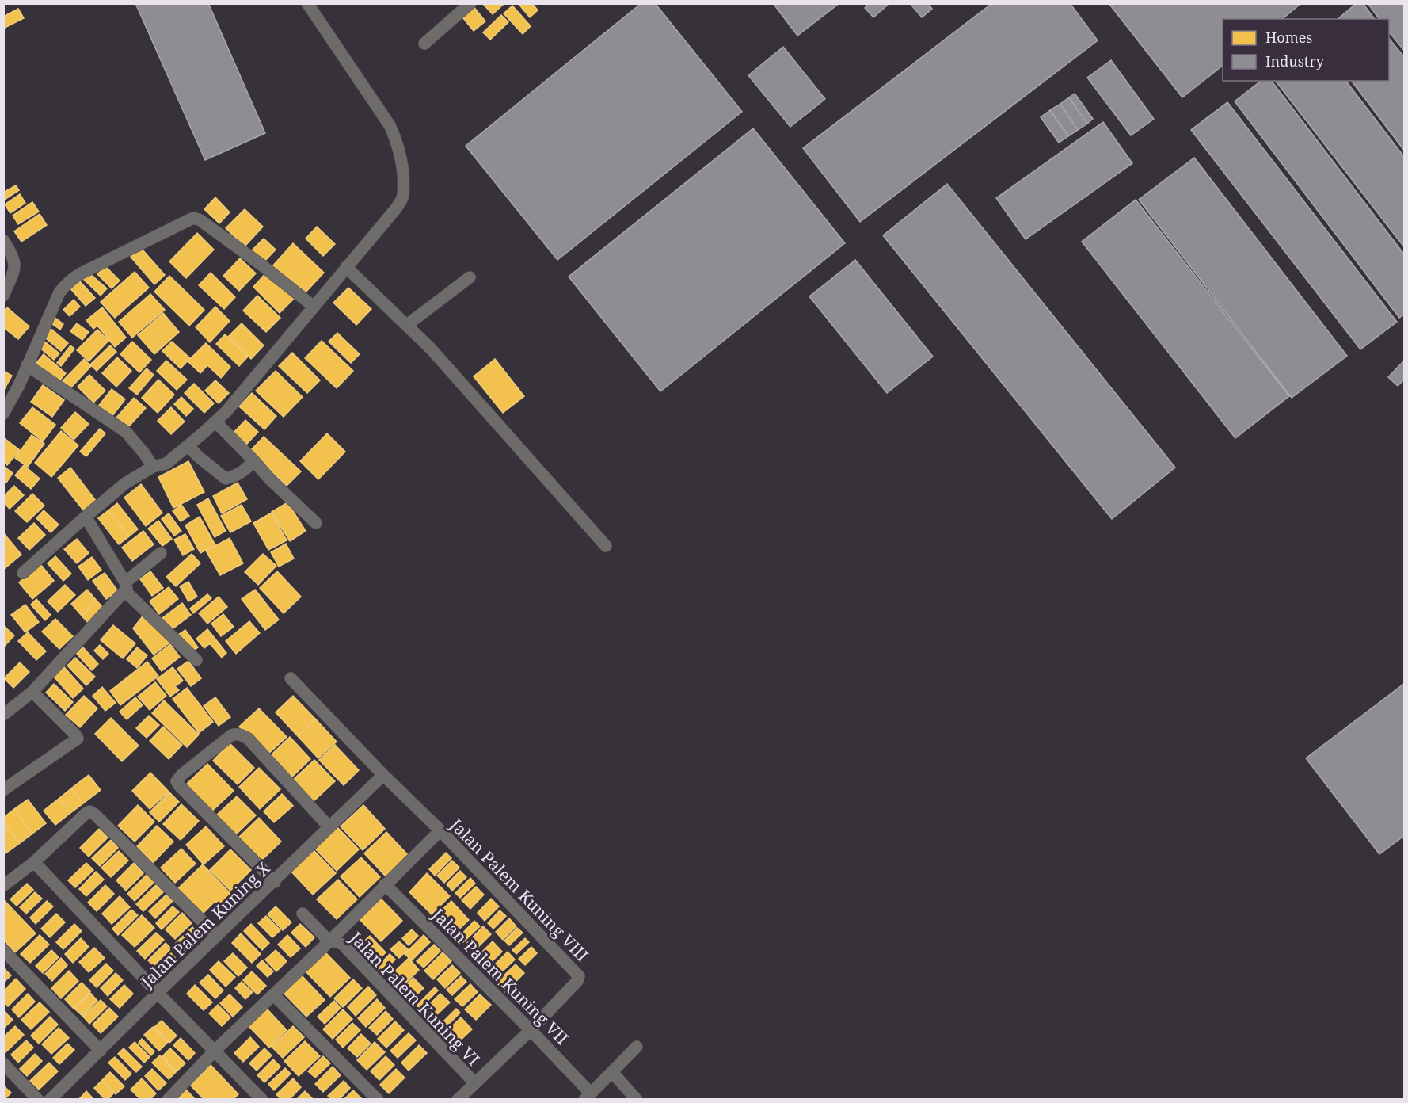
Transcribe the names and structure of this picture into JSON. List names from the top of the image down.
{
  "streets": {
    "street": [
      "Jalan Palem Kuning VIII",
      "Jalan Palem Kuning X",
      "Jalan Palem Kuning VII",
      "Jalan Palem Kuning VI"
    ]
  },
  "crossings": [
    ["Jalan Palem Kuning VIII", "Jalan Palem Kuning X"],
    ["Jalan Palem Kuning VIII", "Jalan Palem Kuning VII"]
  ],
  "legend": ["Homes", "Industry"]
}
